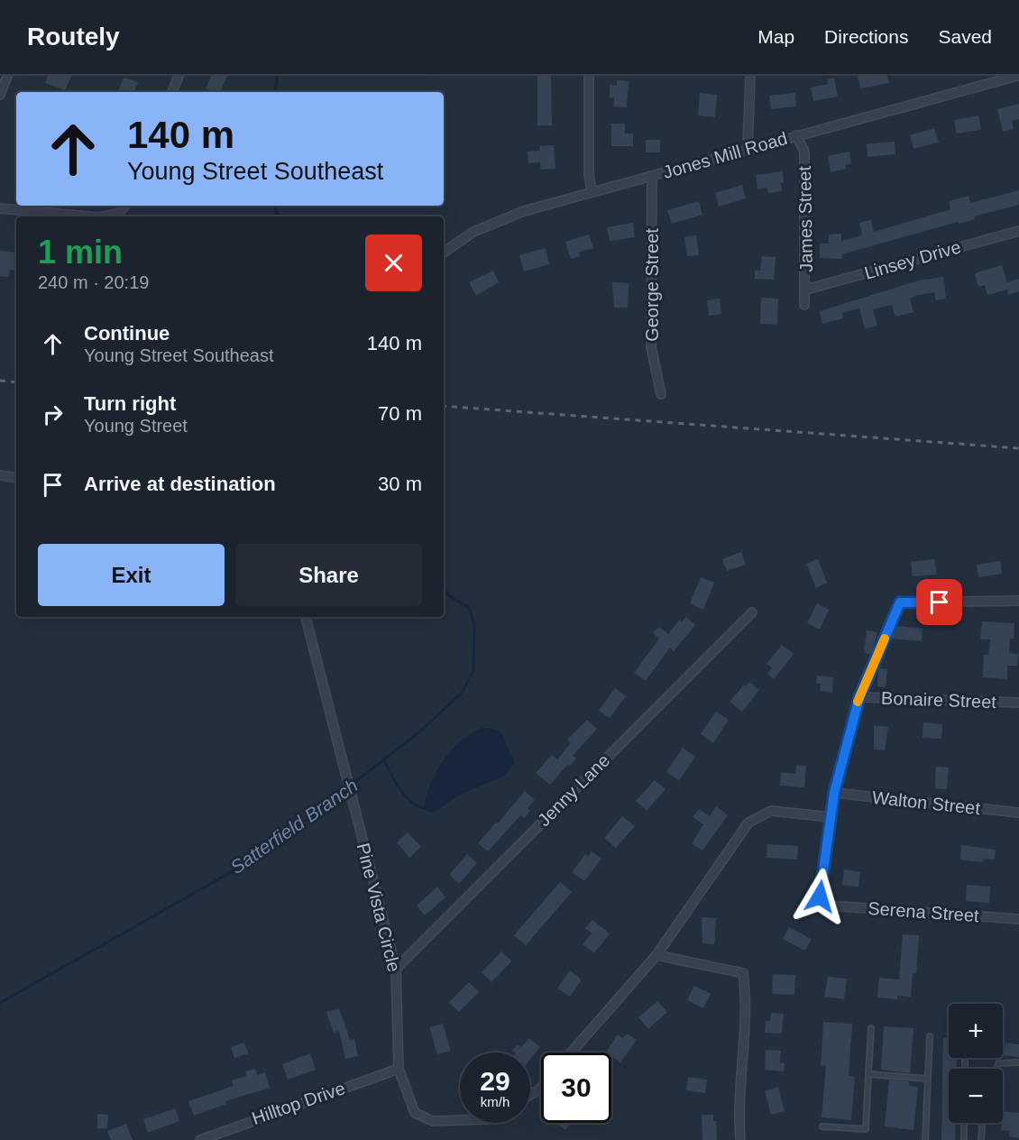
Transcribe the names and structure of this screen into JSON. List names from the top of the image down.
{
  "streets": {
    "street": [
      "Jones Mill Road",
      "James Street",
      "Linsey Drive",
      "George Street",
      "Bonaire Street",
      "Jenny Lane",
      "Walton Street",
      "Pine Vista Circle",
      "Serena Street",
      "Hilltop Drive"
    ]
  },
  "crossings": [
    ["Jones Mill Road", "James Street"],
    ["Jones Mill Road", "George Street"],
    ["James Street", "Linsey Drive"],
    ["Jenny Lane", "Pine Vista Circle"],
    ["Pine Vista Circle", "Hilltop Drive"]
  ],
  "water": ["Satterfield Branch"],
  "page": {
    "header": "Routely",
    "nav": ["Map", "Directions", "Saved"],
    "turn": ["140 m", "Young Street Southeast"],
    "heading": ["1 min", "240 m · 20:19"],
    "list": [
      {
        "name": "Continue",
        "note": "Young Street Southeast",
        "value": "140 m"
      },
      {
        "name": "Turn right",
        "note": "Young Street",
        "value": "70 m"
      },
      {
        "name": "Arrive at destination",
        "value": "30 m"
      }
    ],
    "buttons": ["Exit", "Share"],
    "map_buttons": ["+", "−"],
    "speed": "29 km/h",
    "limit": "30"
  }
}
